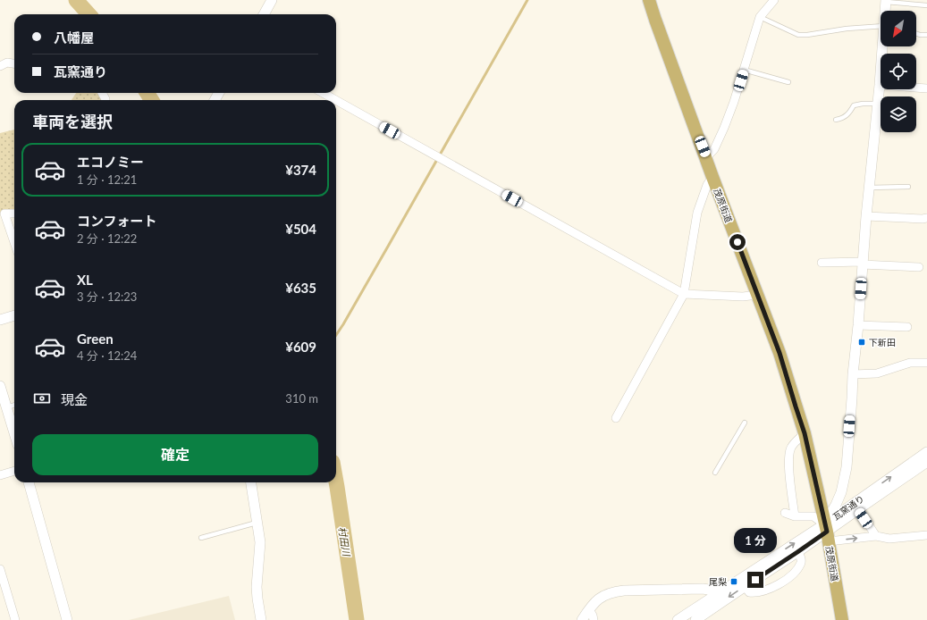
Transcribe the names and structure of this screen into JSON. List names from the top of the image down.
{
  "streets": {
    "main road": ["茂原街道"],
    "street": ["瓦窯通り"]
  },
  "crossings": [
    ["茂原街道", "瓦窯通り"]
  ],
  "water": ["村田川"],
  "places": {
    "transit": ["下新田", "尾梨"]
  },
  "north": "bottom left",
  "page": {
    "banner": ["八幡屋", "瓦窯通り"],
    "heading": "車両を選択",
    "list": [
      {
        "name": "エコノミー",
        "note": "1 分 · 12:21",
        "value": "¥374"
      },
      {
        "name": "コンフォート",
        "note": "2 分 · 12:22",
        "value": "¥504"
      },
      {
        "name": "XL",
        "note": "3 分 · 12:23",
        "value": "¥635"
      },
      {
        "name": "Green",
        "note": "4 分 · 12:24",
        "value": "¥609"
      }
    ],
    "pay": ["現金", "310 m"],
    "buttons": "確定",
    "bubble": "1 分"
  }
}
